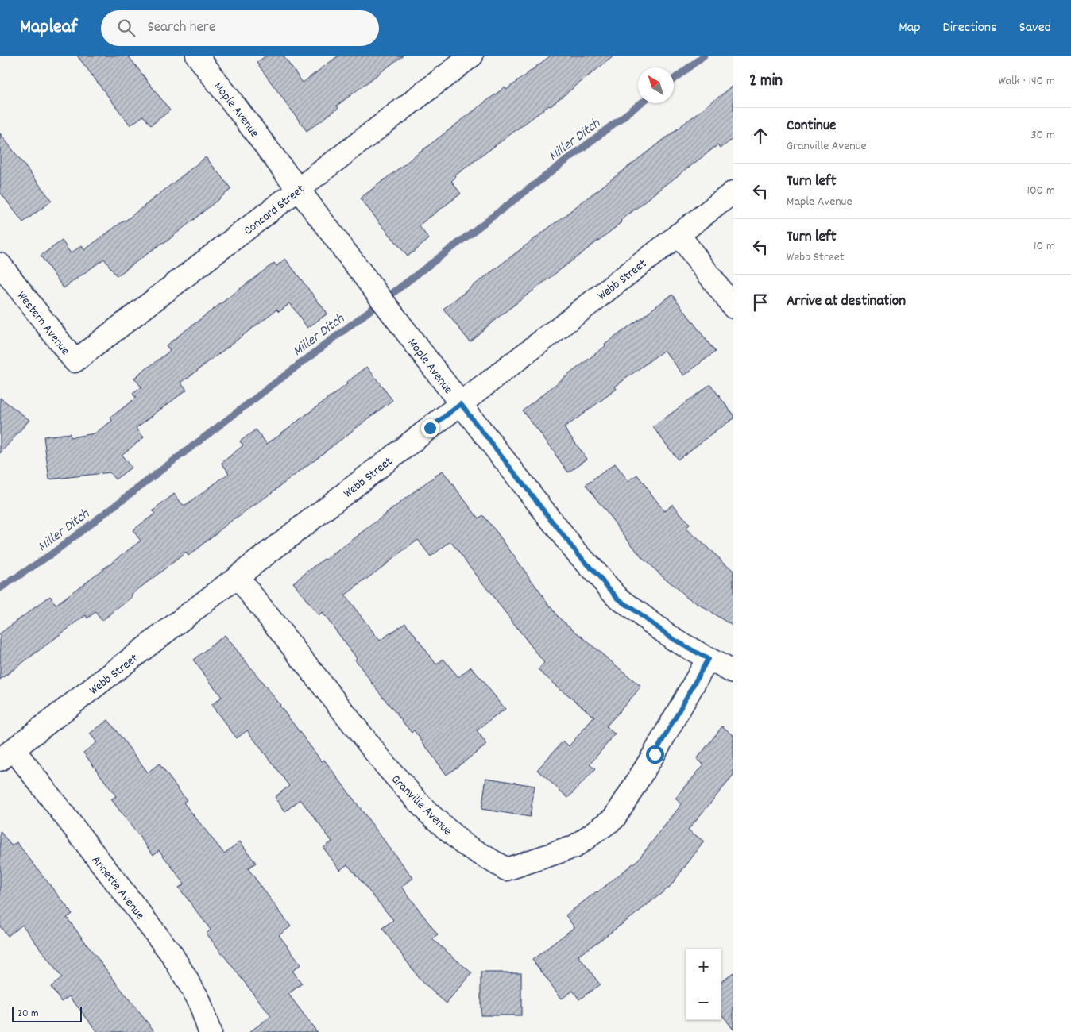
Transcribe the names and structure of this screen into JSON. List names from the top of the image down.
{
  "streets": {
    "street": [
      "Maple Avenue",
      "Concord Street",
      "Webb Street",
      "Western Avenue",
      "Granville Avenue",
      "Annette Avenue"
    ]
  },
  "crossings": [
    ["Maple Avenue", "Concord Street"],
    ["Maple Avenue", "Webb Street"],
    ["Maple Avenue", "Granville Avenue"],
    ["Concord Street", "Western Avenue"],
    ["Webb Street", "Granville Avenue"],
    ["Webb Street", "Annette Avenue"]
  ],
  "water": ["Miller Ditch"],
  "scale_bar": "20 m",
  "north": "top left",
  "page": {
    "header": "Mapleaf",
    "search": "Search here",
    "nav": ["Map", "Directions", "Saved"],
    "heading": ["2 min", "Walk · 140 m"],
    "list": [
      ["Continue", "Granville Avenue", "30 m"],
      ["Turn left", "Maple Avenue", "100 m"],
      ["Turn left", "Webb Street", "10 m"],
      "Arrive at destination"
    ],
    "map_buttons": ["+", "−"],
    "scale": "20 m"
  }
}
